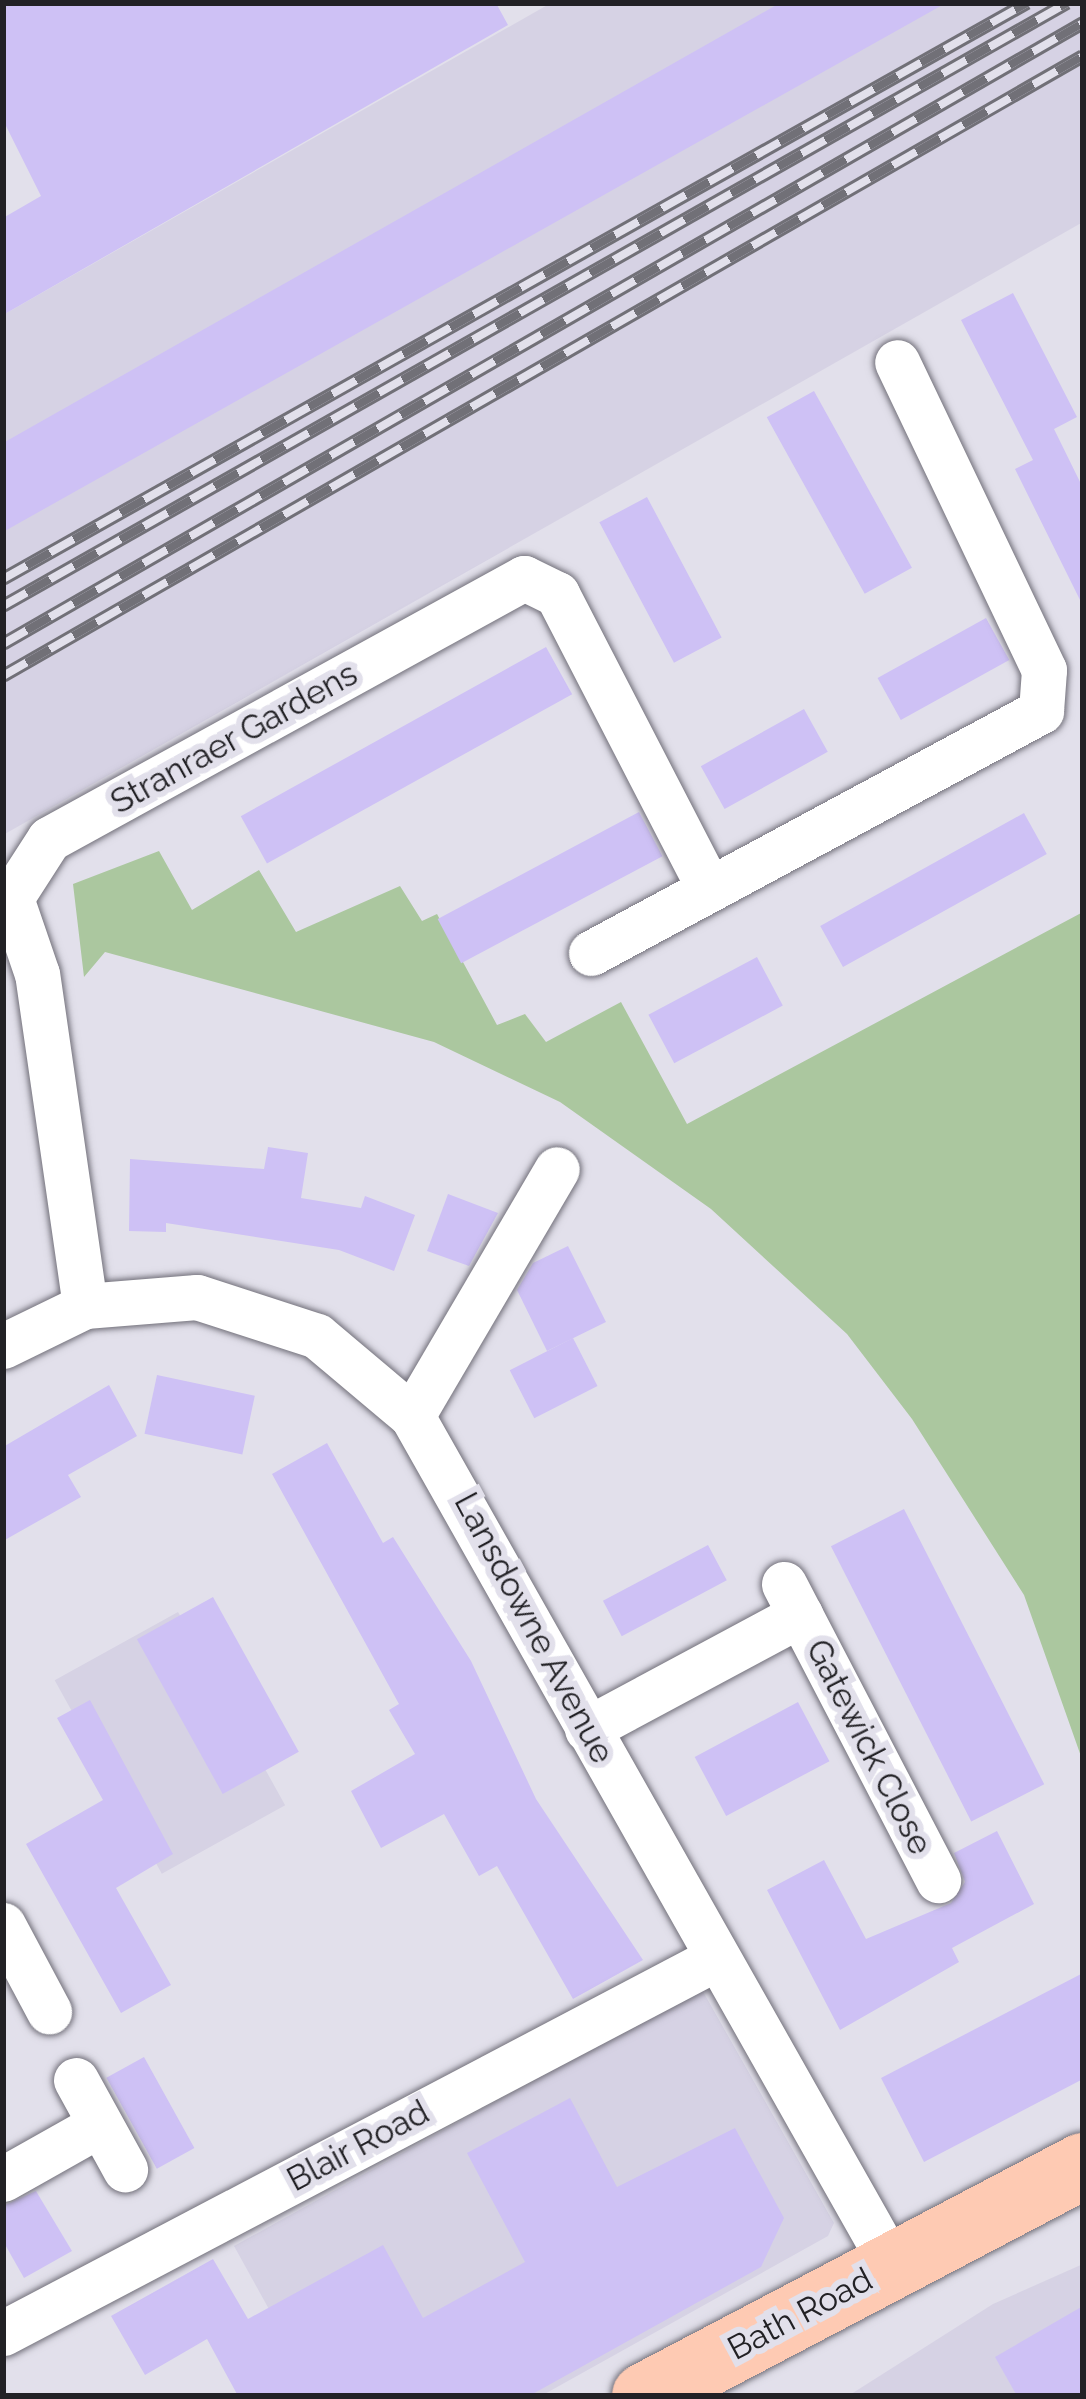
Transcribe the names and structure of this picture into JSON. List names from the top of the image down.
{
  "streets": {
    "main road": ["Bath Road"],
    "street": [
      "Stranraer Gardens",
      "Lansdowne Avenue",
      "Gatewick Close",
      "Blair Road"
    ]
  },
  "crossings": [
    ["Stranraer Gardens", "Lansdowne Avenue"],
    ["Lansdowne Avenue", "Gatewick Close"],
    ["Lansdowne Avenue", "Blair Road"],
    ["Lansdowne Avenue", "Bath Road"]
  ]
}
